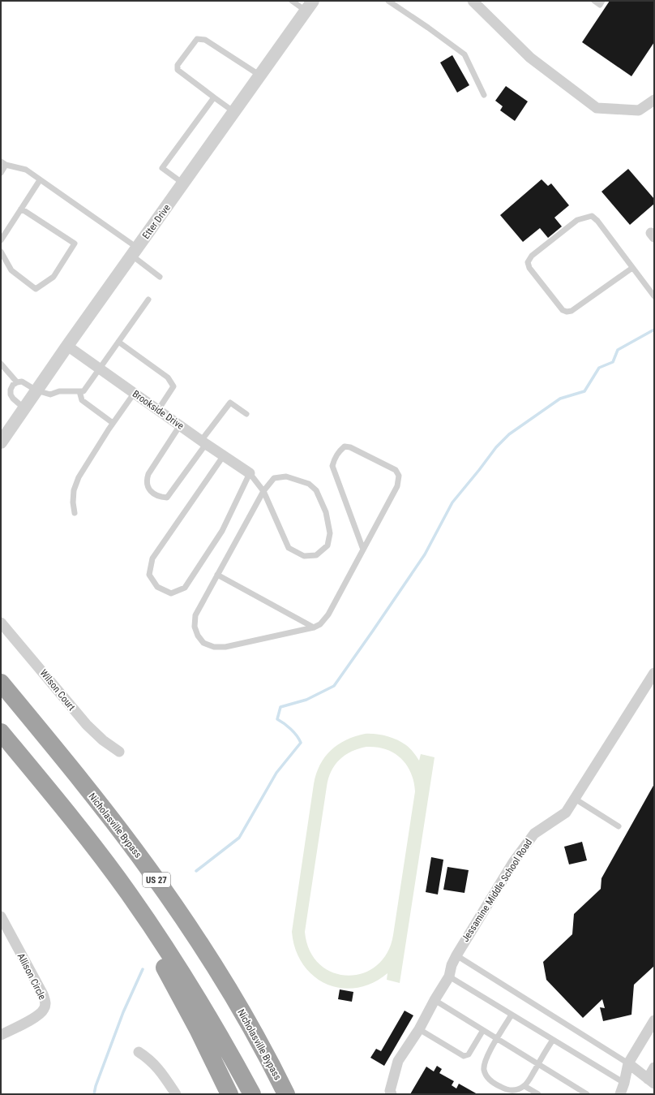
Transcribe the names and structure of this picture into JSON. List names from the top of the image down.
{
  "streets": {
    "highway": ["Nicholasville Bypass", "US 27"],
    "street": [
      "Etter Drive",
      "Brookside Drive",
      "Wilson Court",
      "Jessamine Middle School Road",
      "Allison Circle"
    ]
  },
  "crossings": [
    ["Etter Drive", "Brookside Drive"]
  ]
}
